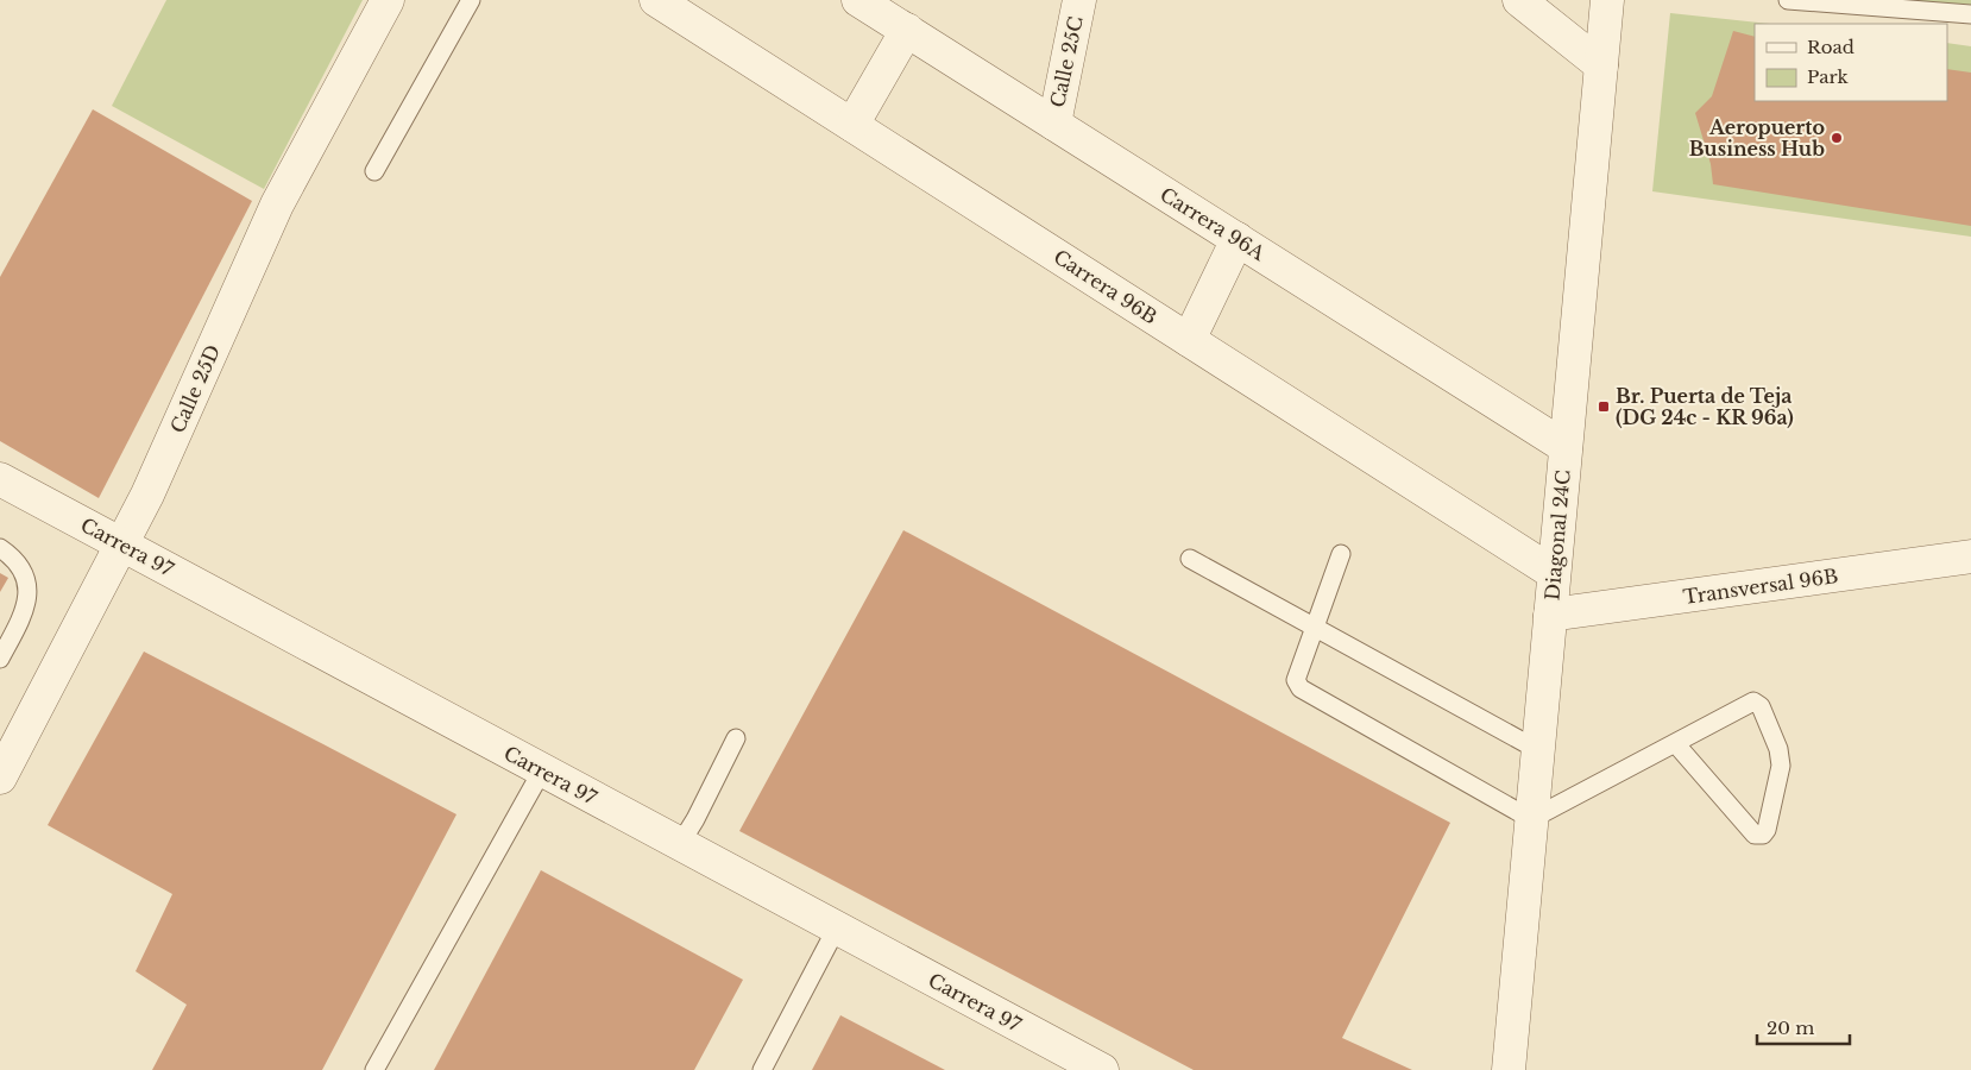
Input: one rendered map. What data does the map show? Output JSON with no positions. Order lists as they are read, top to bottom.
{
  "streets": {
    "street": [
      "Calle 25C",
      "Carrera 96A",
      "Carrera 96B",
      "Calle 25D",
      "Diagonal 24C",
      "Carrera 97",
      "Transversal 96B"
    ]
  },
  "crossings": [
    ["Calle 25C", "Carrera 96A"],
    ["Carrera 96A", "Diagonal 24C"],
    ["Carrera 96B", "Diagonal 24C"],
    ["Calle 25D", "Carrera 97"],
    ["Diagonal 24C", "Transversal 96B"]
  ],
  "places": {
    "other": ["Aeropuerto Business Hub"],
    "transit": ["Br. Puerta de Teja (DG 24c - KR 96a)"]
  },
  "legend": ["Road", "Park"],
  "scale_bar": "20 m"
}
